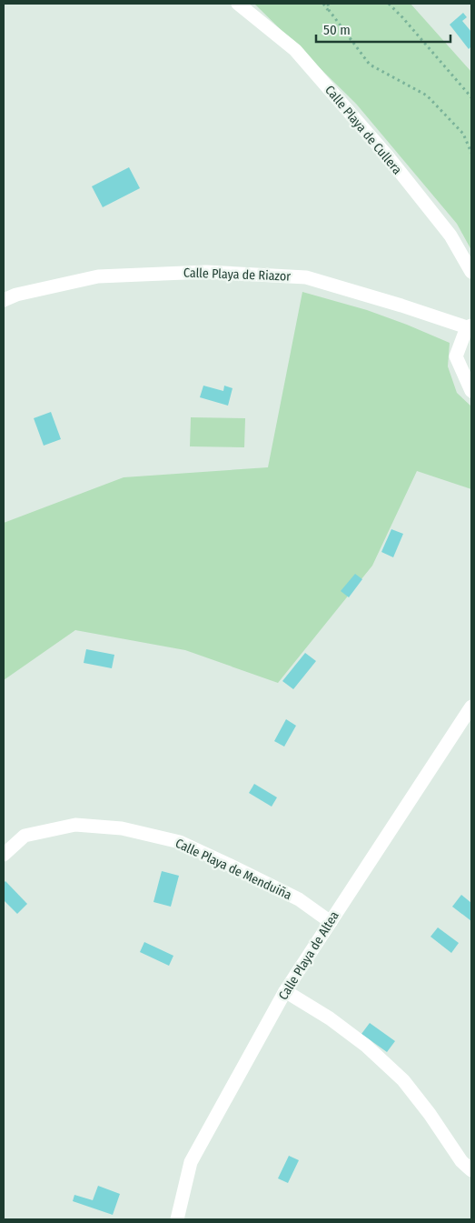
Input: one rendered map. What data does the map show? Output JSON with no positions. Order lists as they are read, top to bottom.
{
  "streets": {
    "street": [
      "Calle Playa de Cullera",
      "Calle Playa de Riazor",
      "Calle Playa de Menduiña",
      "Calle Playa de Altea"
    ]
  },
  "crossings": [
    ["Calle Playa de Menduiña", "Calle Playa de Altea"]
  ],
  "scale_bar": "50 m"
}
